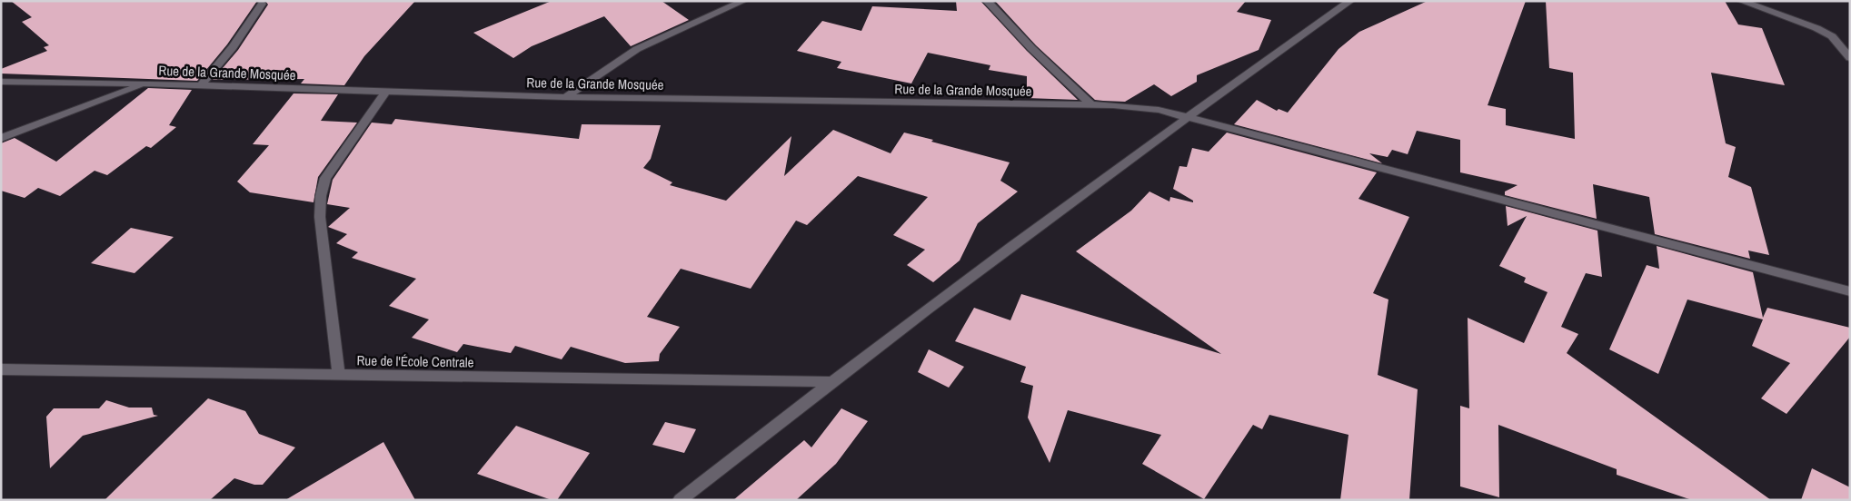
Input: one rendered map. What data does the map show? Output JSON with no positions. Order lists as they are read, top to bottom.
{
  "streets": {
    "street": ["Rue de la Grande Mosquée", "Rue de l'École Centrale"]
  }
}
